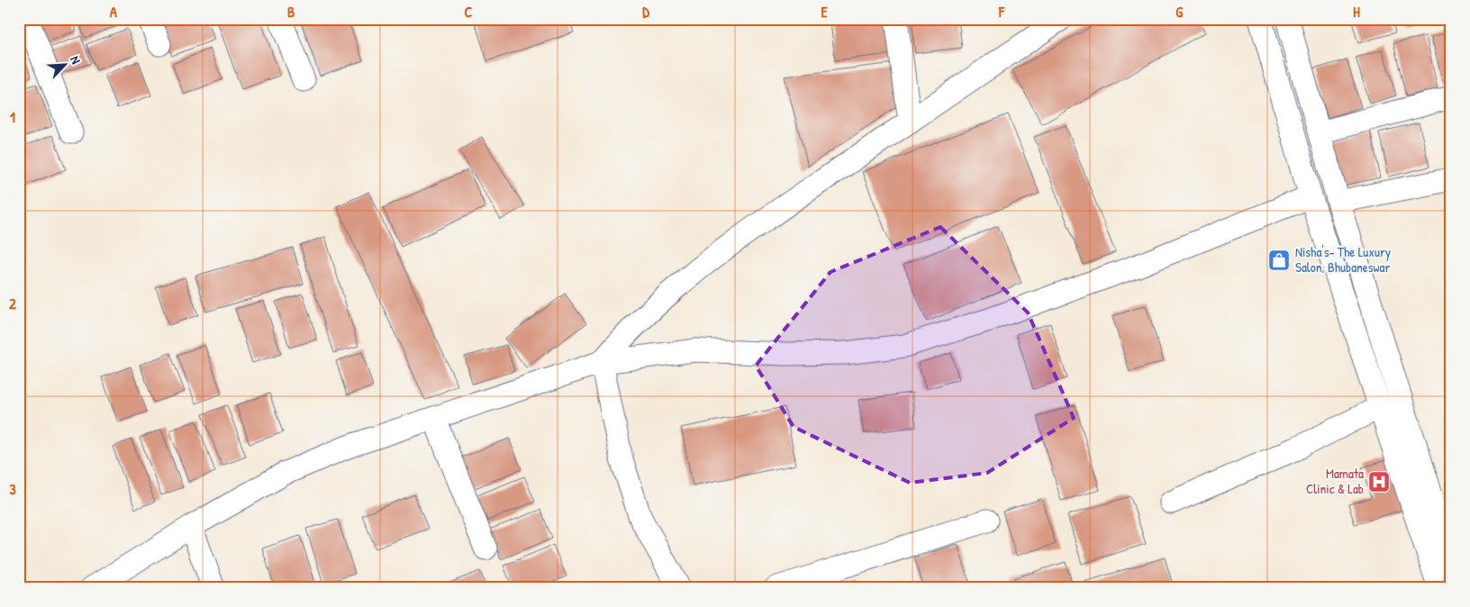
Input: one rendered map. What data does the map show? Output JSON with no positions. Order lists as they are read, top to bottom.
{
  "places": {
    "shop": ["Nisha's- The Luxury Salon, Bhubaneswar"],
    "hospital": ["Mamata Clinic & Lab"]
  },
  "north": "top right",
  "grid": {
    "columns": [
      "A",
      "B",
      "C",
      "D",
      "E",
      "F",
      "G",
      "H"
    ],
    "rows": ["1", "2", "3"]
  }
}
